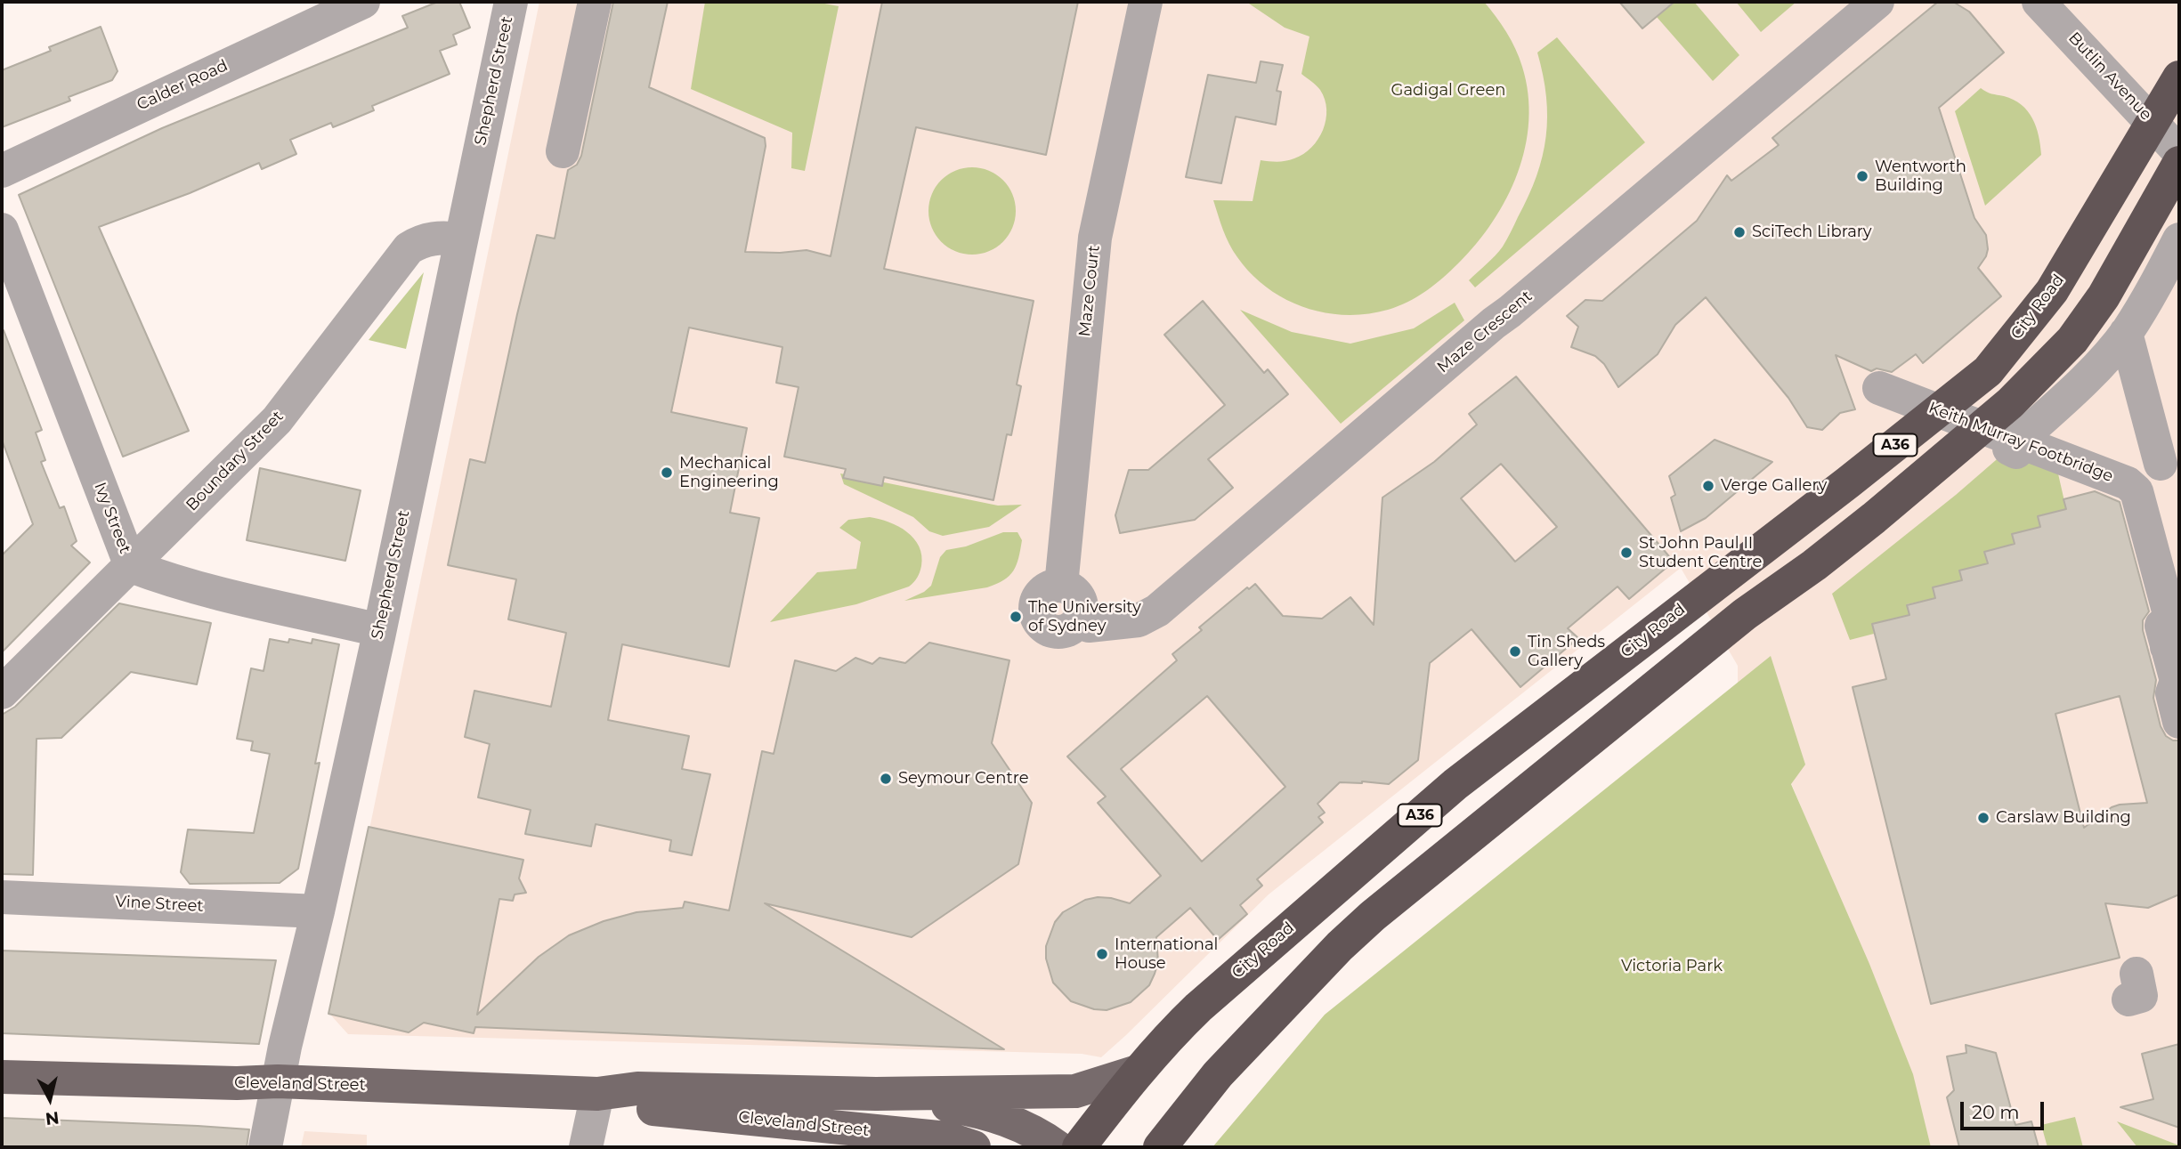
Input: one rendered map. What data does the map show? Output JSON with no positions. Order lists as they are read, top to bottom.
{
  "streets": {
    "highway": ["City Road", "A36"],
    "main road": ["Cleveland Street"],
    "street": [
      "Butlin Avenue",
      "Shepherd Street",
      "Calder Road",
      "Maze Court",
      "Maze Crescent",
      "Keith Murray Footbridge",
      "Boundary Street",
      "Ivy Street",
      "Vine Street"
    ]
  },
  "crossings": [
    ["Butlin Avenue", "City Road"],
    ["Shepherd Street", "Boundary Street"],
    ["Shepherd Street", "Ivy Street"],
    ["Shepherd Street", "Vine Street"],
    ["Shepherd Street", "Cleveland Street"],
    ["Maze Court", "Maze Crescent"],
    ["City Road", "Cleveland Street"],
    ["Boundary Street", "Ivy Street"]
  ],
  "parks": ["Gadigal Green", "Victoria Park"],
  "places": [
    "Wentworth Building",
    "SciTech Library",
    "Mechanical Engineering",
    "Verge Gallery",
    "St John Paul II Student Centre",
    "The University of Sydney",
    "Tin Sheds Gallery",
    "Seymour Centre",
    "Carslaw Building",
    "International House"
  ],
  "scale_bar": "20 m",
  "north": "bottom"
}
